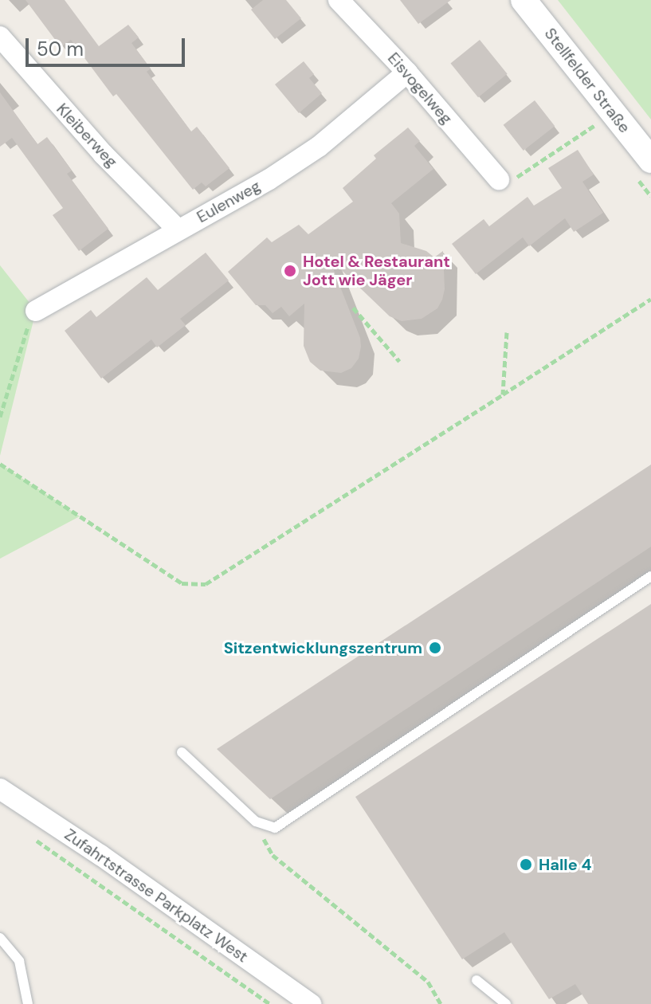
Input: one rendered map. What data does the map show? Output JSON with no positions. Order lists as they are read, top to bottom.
{
  "streets": {
    "street": [
      "Stellfelder Straße",
      "Eisvogelweg",
      "Kleiberweg",
      "Eulenweg",
      "Zufahrtstrasse Parkplatz West"
    ]
  },
  "crossings": [
    ["Eisvogelweg", "Eulenweg"],
    ["Kleiberweg", "Eulenweg"]
  ],
  "places": ["Hotel & Restaurant Jott wie Jäger", "Sitzentwicklungszentrum", "Halle 4"],
  "scale_bar": "50 m"
}
